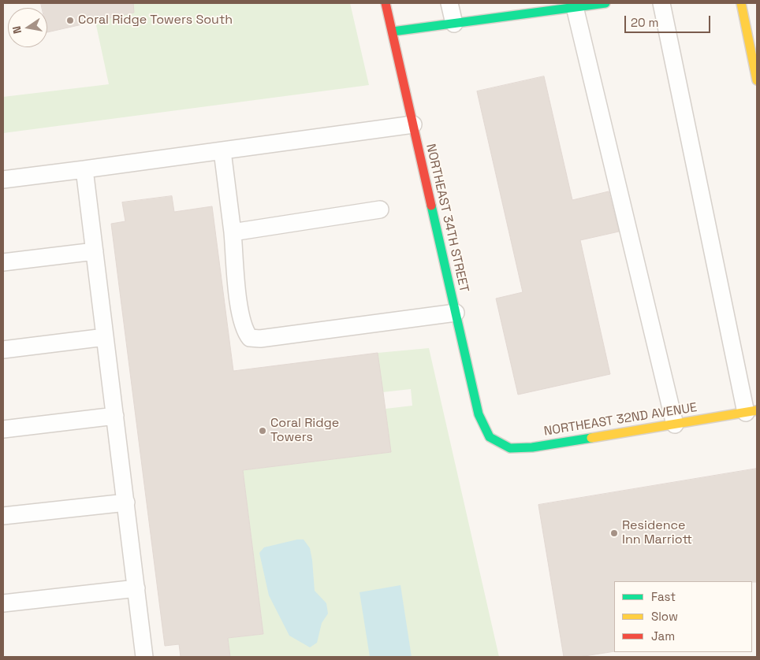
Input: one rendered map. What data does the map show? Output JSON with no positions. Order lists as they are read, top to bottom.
{
  "streets": {
    "street": ["NORTHEAST 34TH STREET", "NORTHEAST 32ND AVENUE"]
  },
  "crossings": [
    ["NORTHEAST 34TH STREET", "NORTHEAST 32ND AVENUE"]
  ],
  "places": ["Coral Ridge Towers South", "Coral Ridge Towers", "Residence Inn Marriott"],
  "legend": ["Fast", "Slow", "Jam"],
  "scale_bar": "20 m",
  "north": "left"
}
